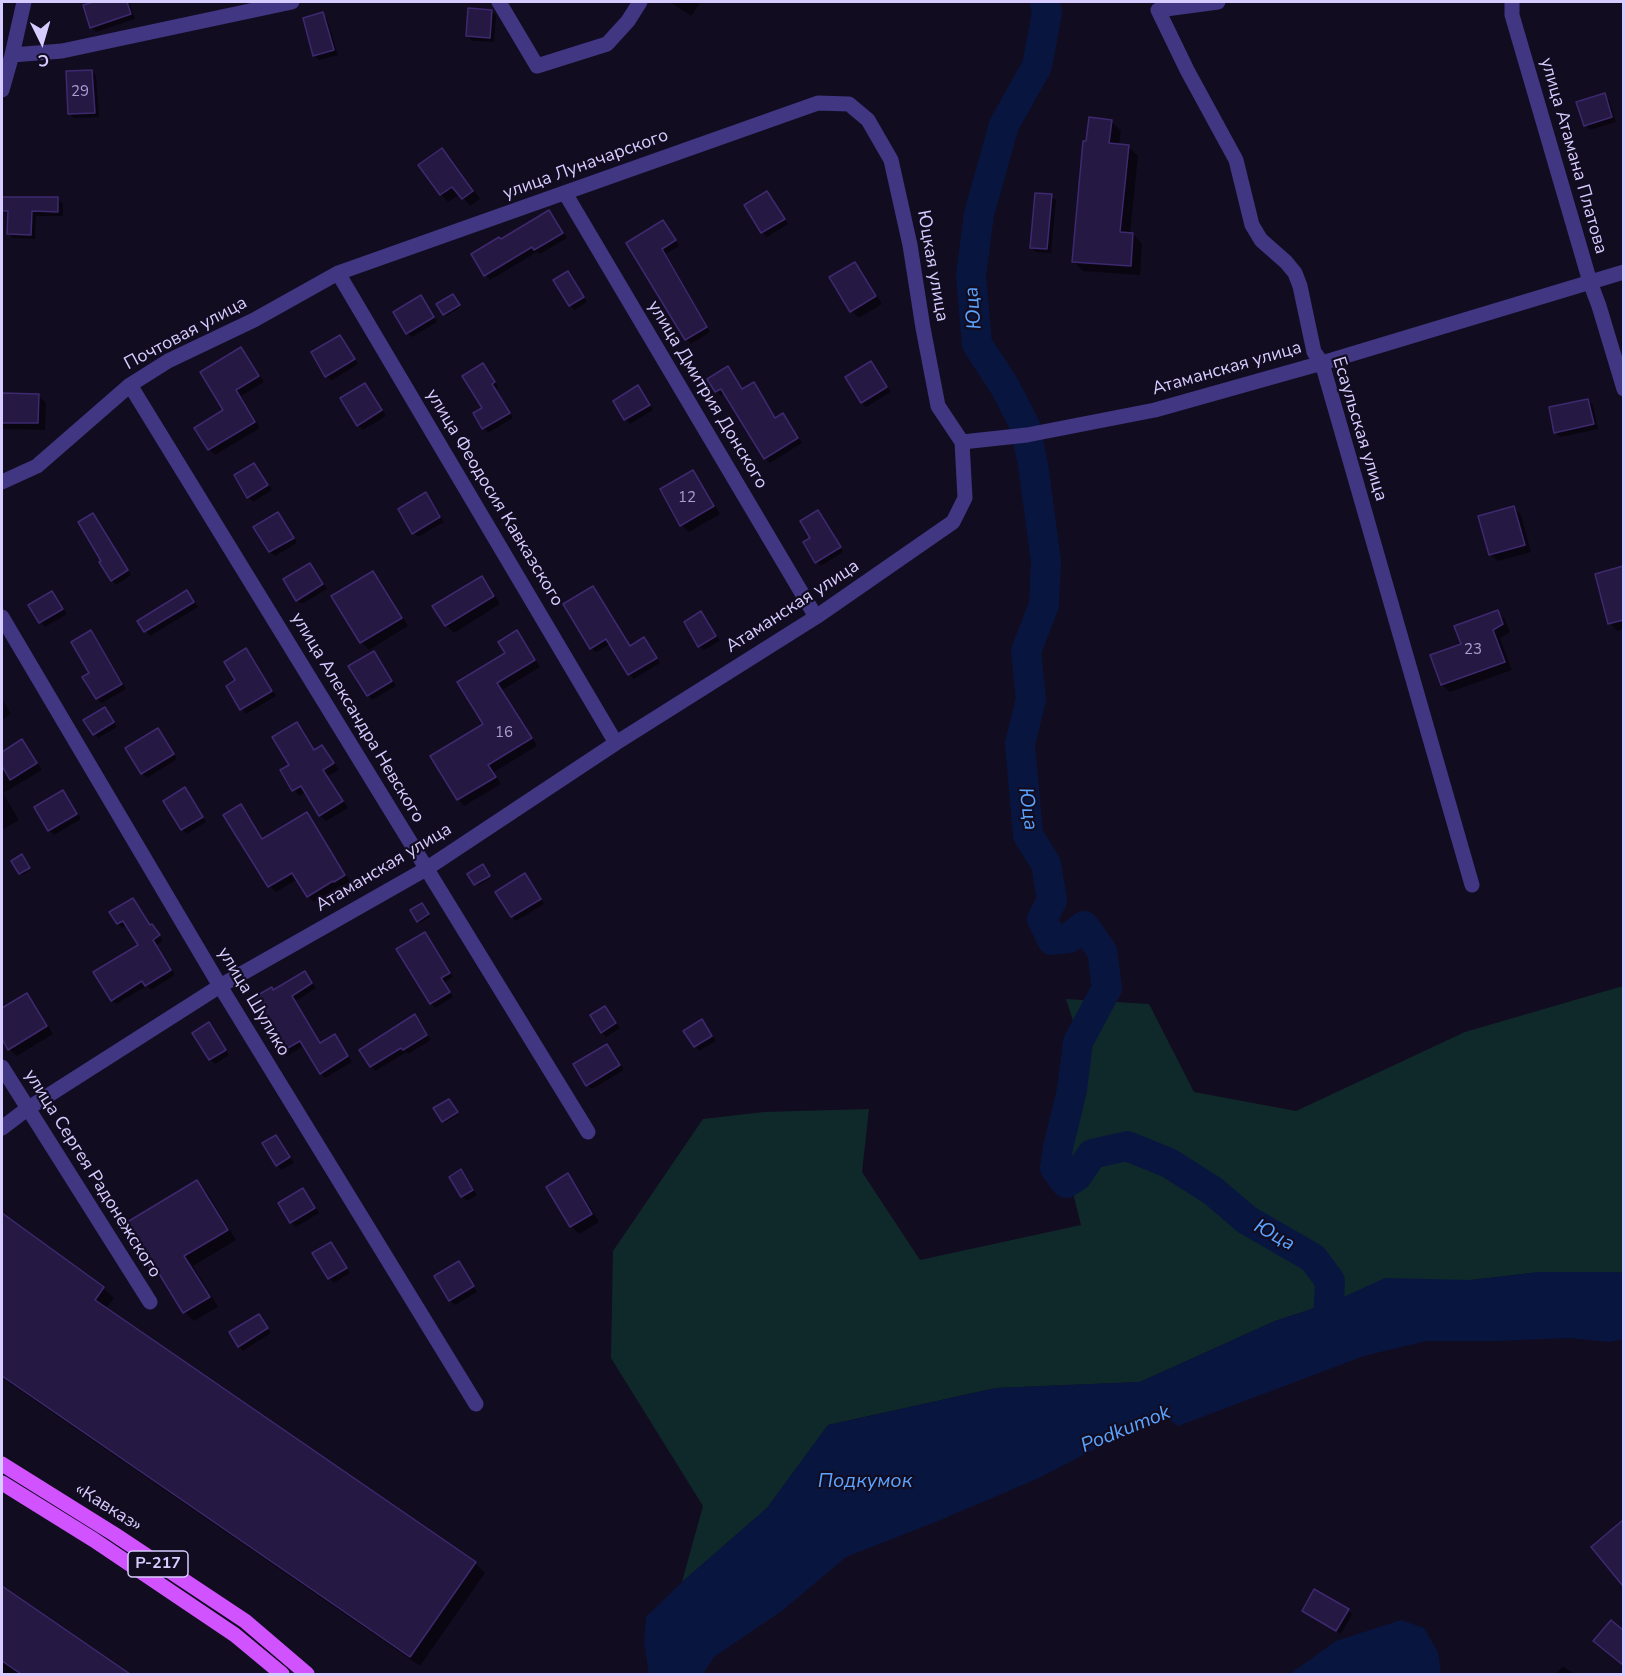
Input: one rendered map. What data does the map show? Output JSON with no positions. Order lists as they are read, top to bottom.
{
  "streets": {
    "main road": ["«Кавказ»", "Р-217"],
    "street": [
      "улица Атамана Платова",
      "улица Луначарского",
      "Юцкая улица",
      "Почтовая улица",
      "Атаманская улица",
      "улица Дмитрия Донского",
      "Есаульская улица",
      "улица Феодосия Кавказского",
      "улица Александра Невского",
      "улица Шулико",
      "улица Сергея Радонежского"
    ]
  },
  "crossings": [
    ["улица Атамана Платова", "Атаманская улица"],
    ["улица Луначарского", "Юцкая улица"],
    ["улица Луначарского", "Почтовая улица"],
    ["улица Луначарского", "улица Дмитрия Донского"],
    ["улица Луначарского", "улица Феодосия Кавказского"],
    ["Юцкая улица", "Атаманская улица"],
    ["Почтовая улица", "улица Феодосия Кавказского"],
    ["Почтовая улица", "улица Александра Невского"],
    ["Атаманская улица", "улица Дмитрия Донского"],
    ["Атаманская улица", "Есаульская улица"],
    ["Атаманская улица", "улица Феодосия Кавказского"],
    ["Атаманская улица", "улица Александра Невского"],
    ["Атаманская улица", "улица Шулико"],
    ["Атаманская улица", "улица Сергея Радонежского"]
  ],
  "water": ["Юца", "Podkumok", "Подкумок"],
  "house_numbers": [
    "29",
    "12",
    "23",
    "16"
  ],
  "north": "bottom"
}
